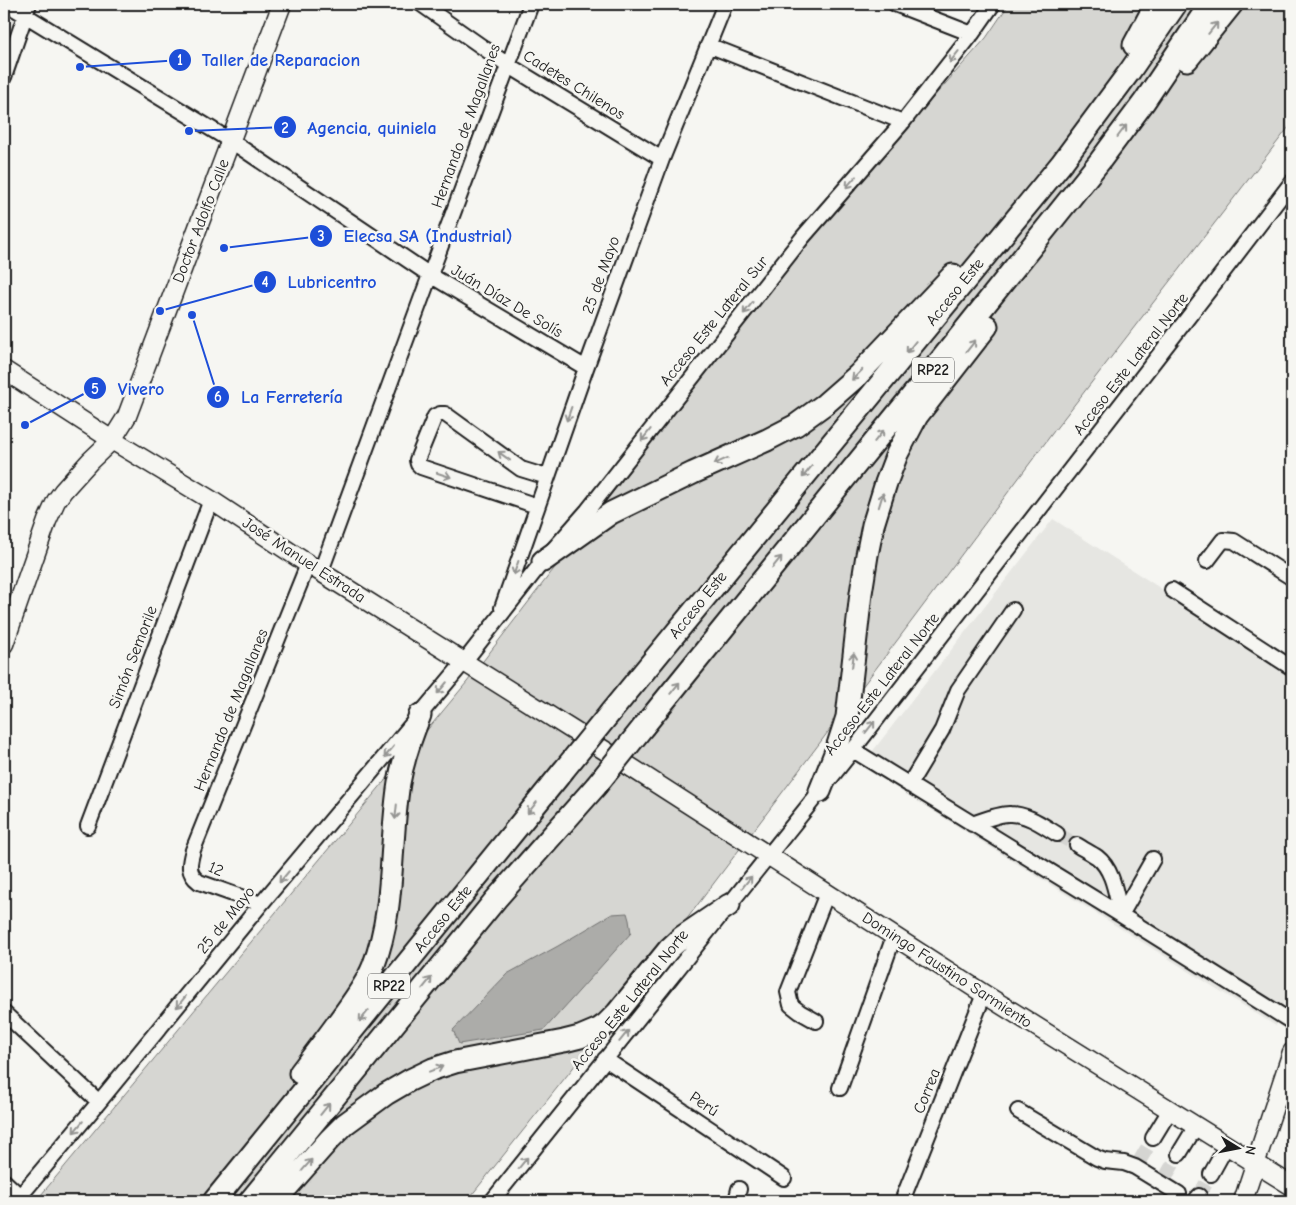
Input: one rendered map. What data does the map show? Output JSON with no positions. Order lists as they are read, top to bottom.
{
  "streets": {
    "highway": ["Acceso Este", "RP22"],
    "main road": ["Doctor Adolfo Calle", "José Manuel Estrada", "Domingo Faustino Sarmiento"],
    "street": [
      "Cadetes Chilenos",
      "Hernando de Magallanes",
      "25 de Mayo",
      "Juán Díaz De Solís",
      "Acceso Este Lateral Sur",
      "Acceso Este Lateral Norte",
      "Simón Semorile",
      "12",
      "Correa",
      "Perú"
    ]
  },
  "crossings": [
    ["Cadetes Chilenos", "Hernando de Magallanes"],
    ["Cadetes Chilenos", "25 de Mayo"],
    ["Hernando de Magallanes", "Juán Díaz De Solís"],
    ["Hernando de Magallanes", "José Manuel Estrada"],
    ["Hernando de Magallanes", "12"],
    ["Doctor Adolfo Calle", "Juán Díaz De Solís"],
    ["Doctor Adolfo Calle", "José Manuel Estrada"],
    ["25 de Mayo", "Juán Díaz De Solís"],
    ["25 de Mayo", "Acceso Este Lateral Sur"],
    ["25 de Mayo", "José Manuel Estrada"],
    ["25 de Mayo", "12"],
    ["Acceso Este Lateral Sur", "José Manuel Estrada"],
    ["Acceso Este Lateral Norte", "Domingo Faustino Sarmiento"],
    ["Acceso Este Lateral Norte", "Perú"],
    ["José Manuel Estrada", "Simón Semorile"],
    ["José Manuel Estrada", "Domingo Faustino Sarmiento"],
    ["Domingo Faustino Sarmiento", "Correa"]
  ],
  "one_way": ["25 de Mayo", "Acceso Este Lateral Sur", "Acceso Este Lateral Norte"],
  "places": [
    "Taller de Reparacion",
    "Agencia, quiniela",
    "Elecsa SA (Industrial)",
    "Lubricentro",
    "La Ferretería",
    "Vivero"
  ],
  "north": "right"
}
